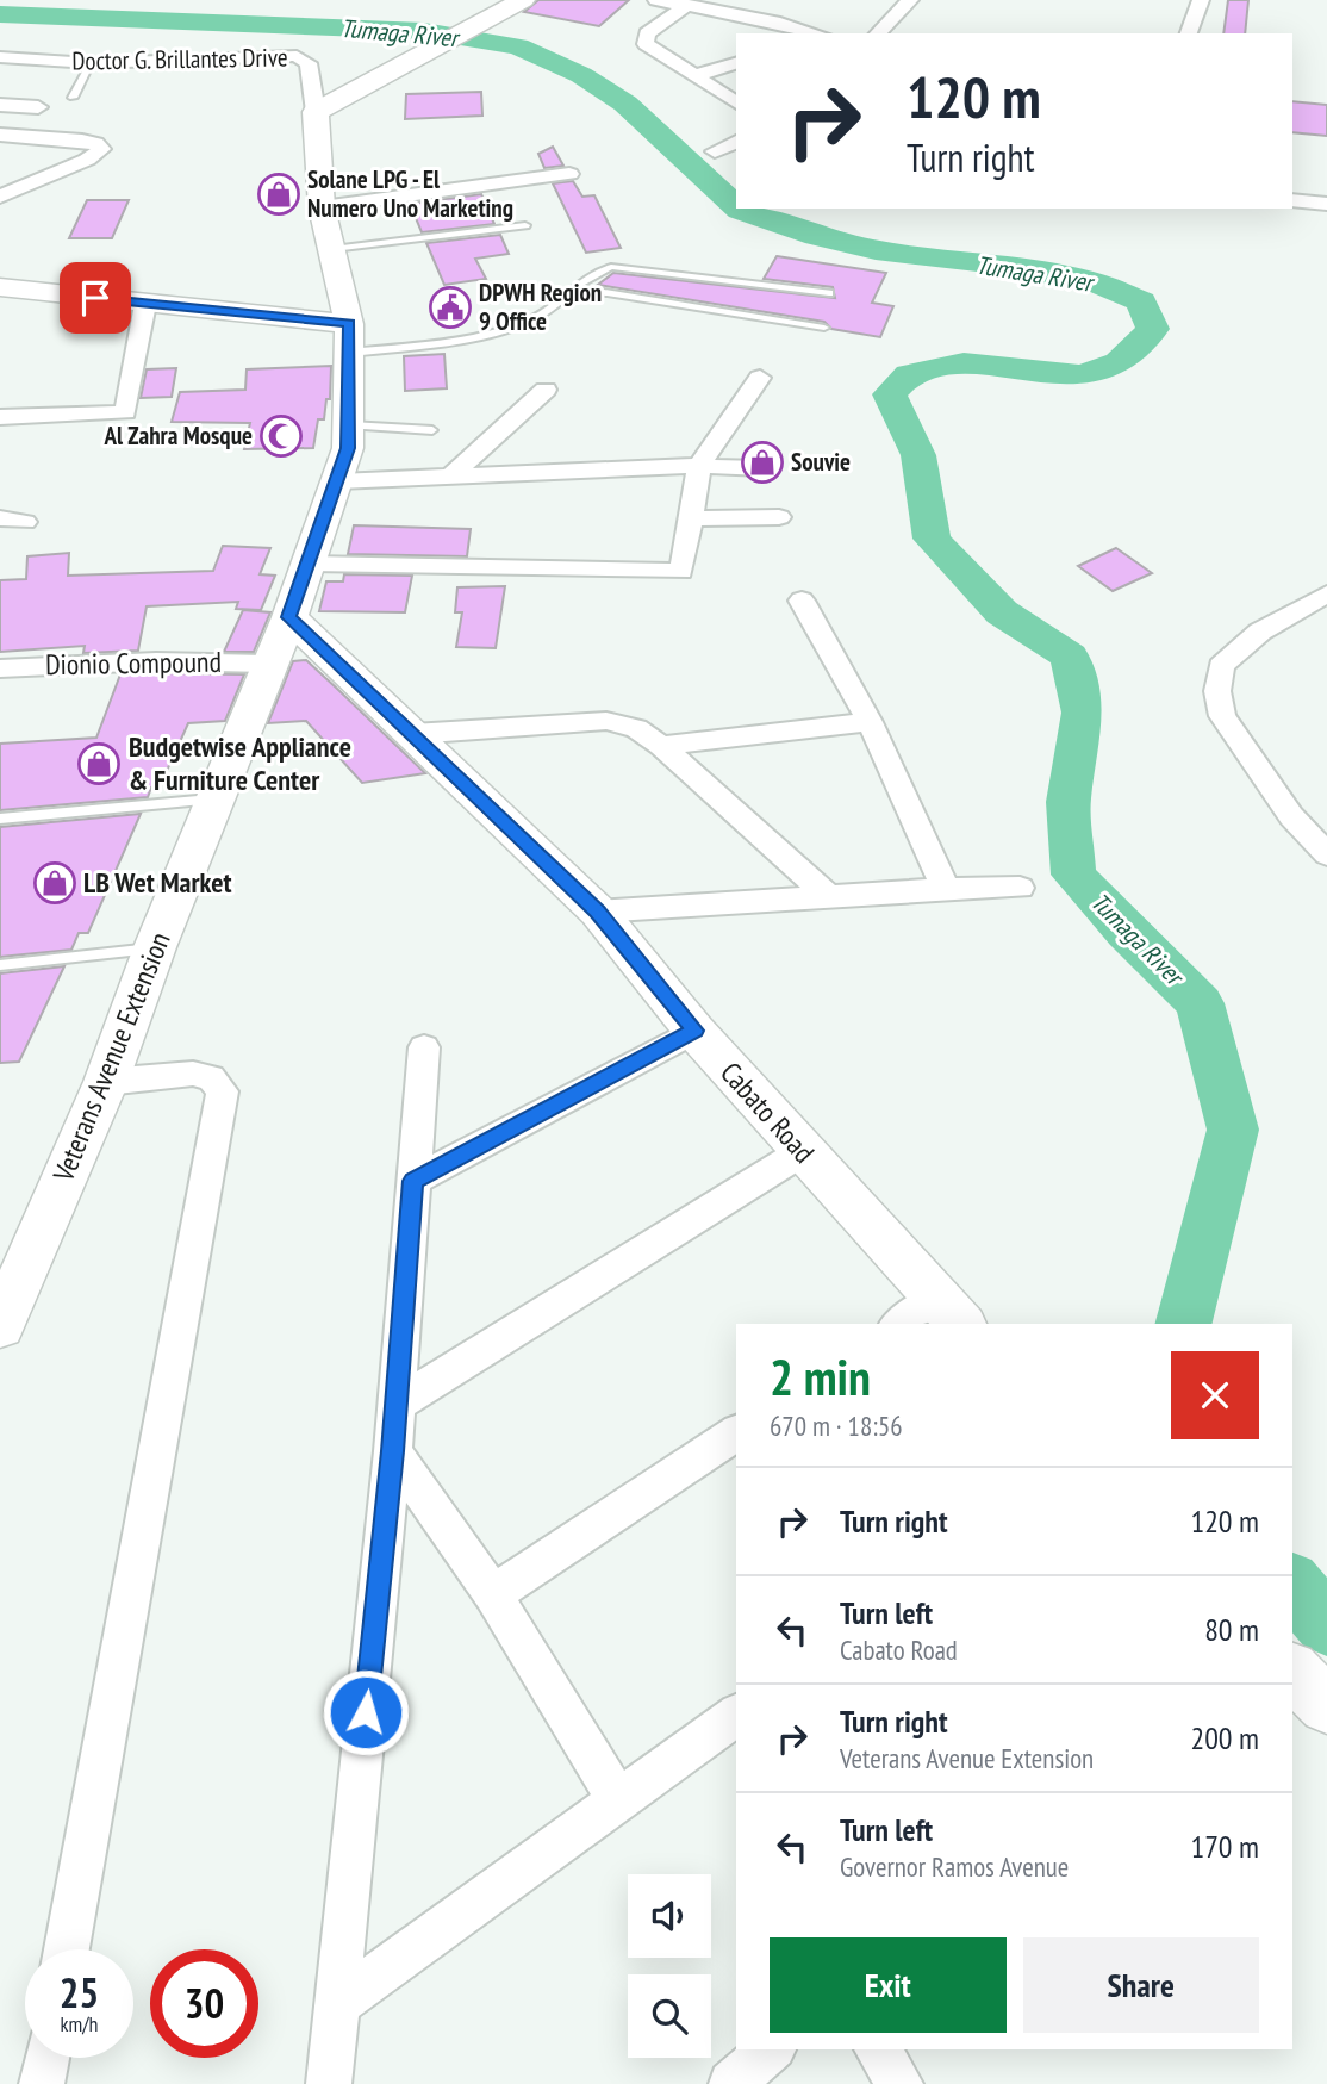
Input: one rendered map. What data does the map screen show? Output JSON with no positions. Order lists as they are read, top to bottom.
{
  "streets": {
    "main road": ["Veterans Avenue Extension"],
    "street": ["Doctor G. Brillantes Drive", "Dionio Compound", "Cabato Road"]
  },
  "crossings": [
    ["Doctor G. Brillantes Drive", "Veterans Avenue Extension"],
    ["Dionio Compound", "Veterans Avenue Extension"],
    ["Veterans Avenue Extension", "Cabato Road"]
  ],
  "water": ["Tumaga River"],
  "places": {
    "shop": [
      "Solane LPG - El Numero Uno Marketing",
      "Souvie",
      "Budgetwise Appliance & Furniture Center",
      "LB Wet Market"
    ],
    "public building": ["DPWH Region 9 Office"],
    "mosque": ["Al Zahra Mosque"]
  },
  "page": {
    "turn": ["120 m", "Turn right"],
    "heading": ["2 min", "670 m · 18:56"],
    "list": [
      {
        "name": "Turn right",
        "value": "120 m"
      },
      {
        "name": "Turn left",
        "note": "Cabato Road",
        "value": "80 m"
      },
      {
        "name": "Turn right",
        "note": "Veterans Avenue Extension",
        "value": "200 m"
      },
      {
        "name": "Turn left",
        "note": "Governor Ramos Avenue",
        "value": "170 m"
      }
    ],
    "buttons": ["Exit", "Share"],
    "speed": "25 km/h",
    "limit": "30"
  }
}
